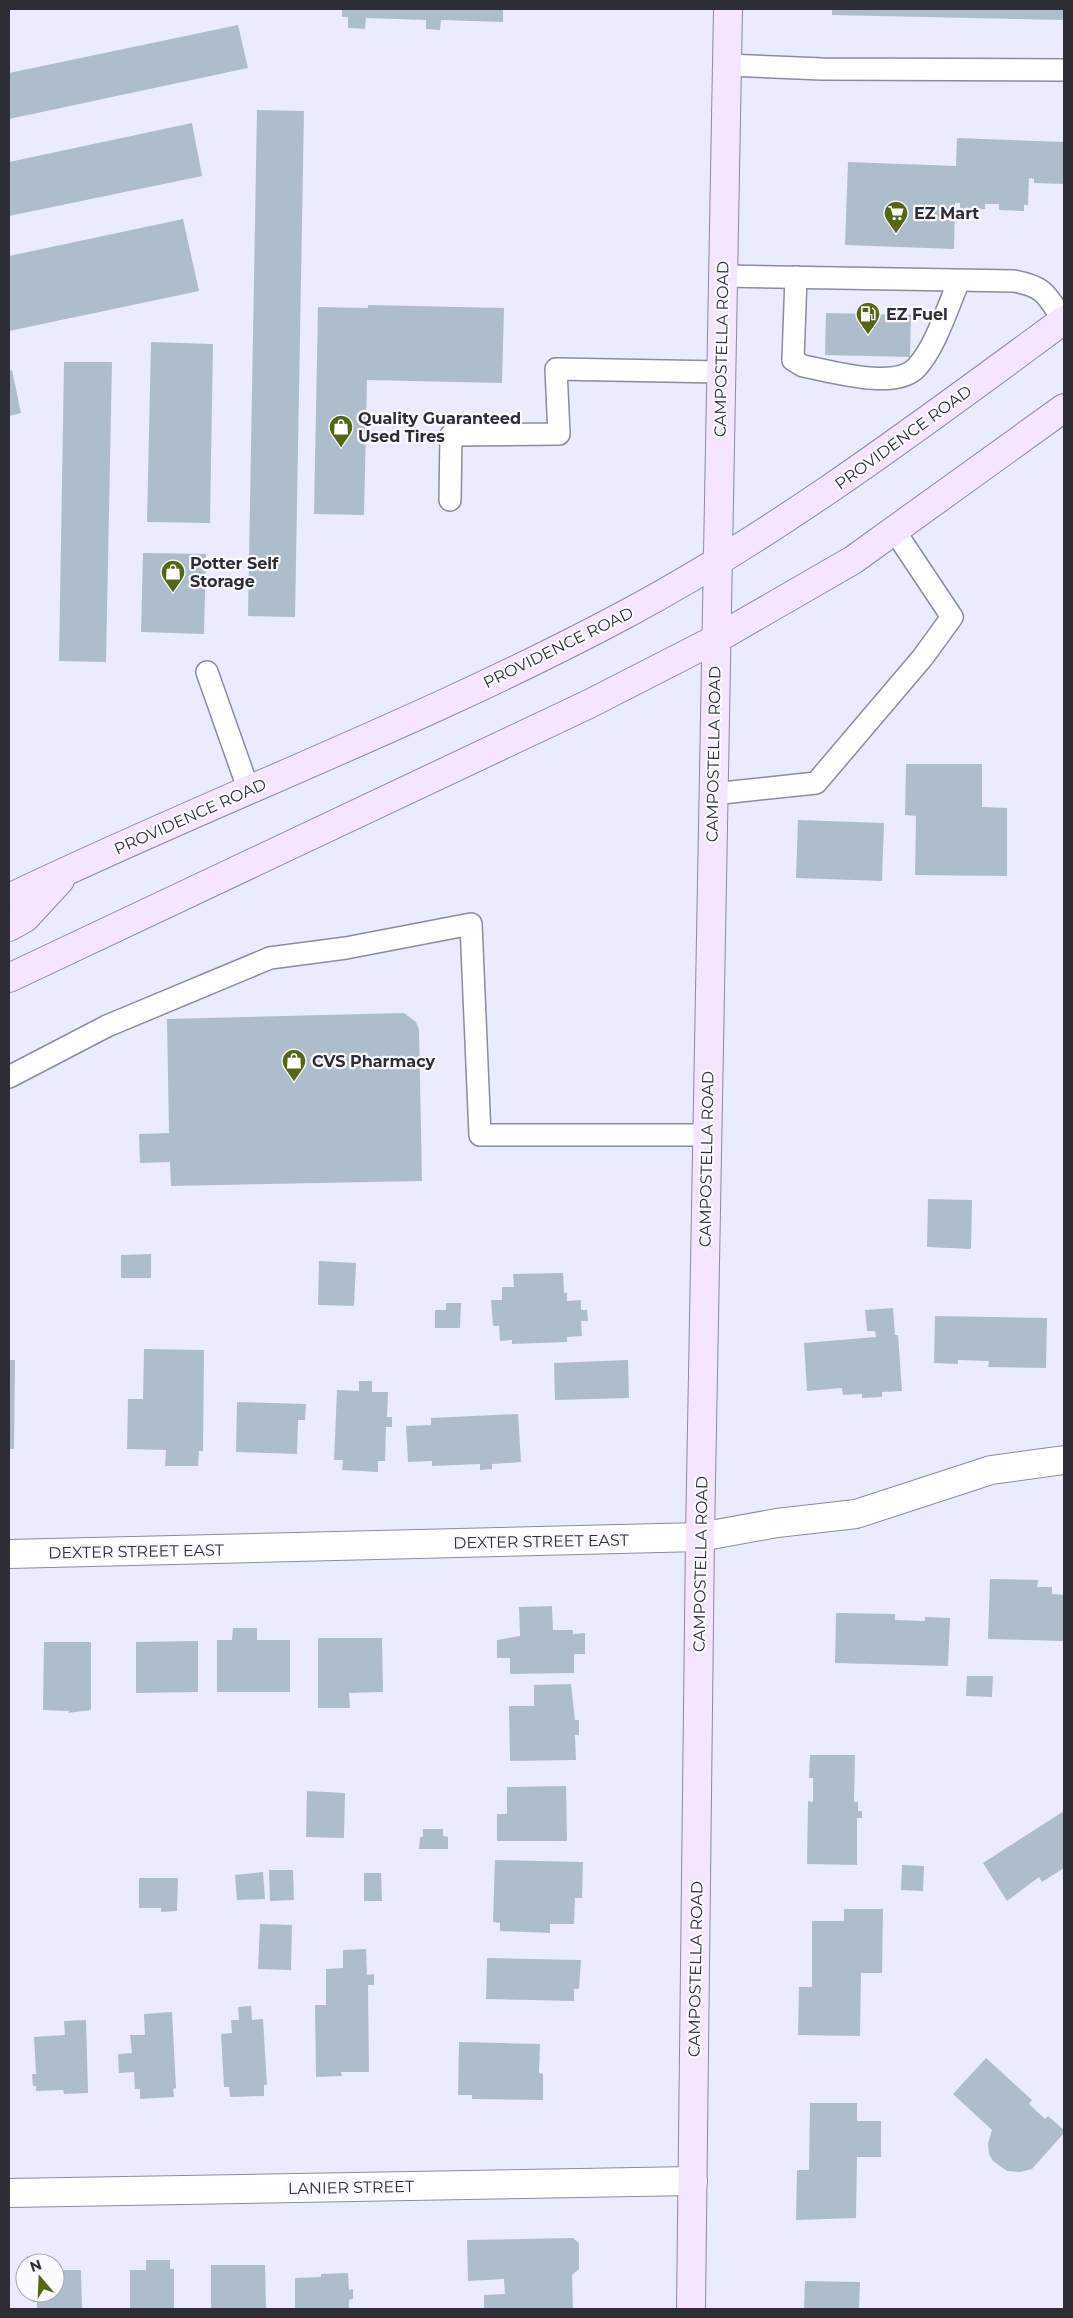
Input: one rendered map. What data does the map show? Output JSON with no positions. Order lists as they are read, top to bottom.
{
  "streets": {
    "main road": ["CAMPOSTELLA ROAD", "PROVIDENCE ROAD"],
    "street": ["DEXTER STREET EAST", "LANIER STREET"]
  },
  "crossings": [
    ["CAMPOSTELLA ROAD", "PROVIDENCE ROAD"],
    ["CAMPOSTELLA ROAD", "DEXTER STREET EAST"],
    ["CAMPOSTELLA ROAD", "LANIER STREET"]
  ],
  "places": {
    "supermarket": ["EZ Mart"],
    "fuel station": ["EZ Fuel"],
    "shop": ["Quality Guaranteed Used Tires", "Potter Self Storage", "CVS Pharmacy"]
  },
  "north": "top"
}
